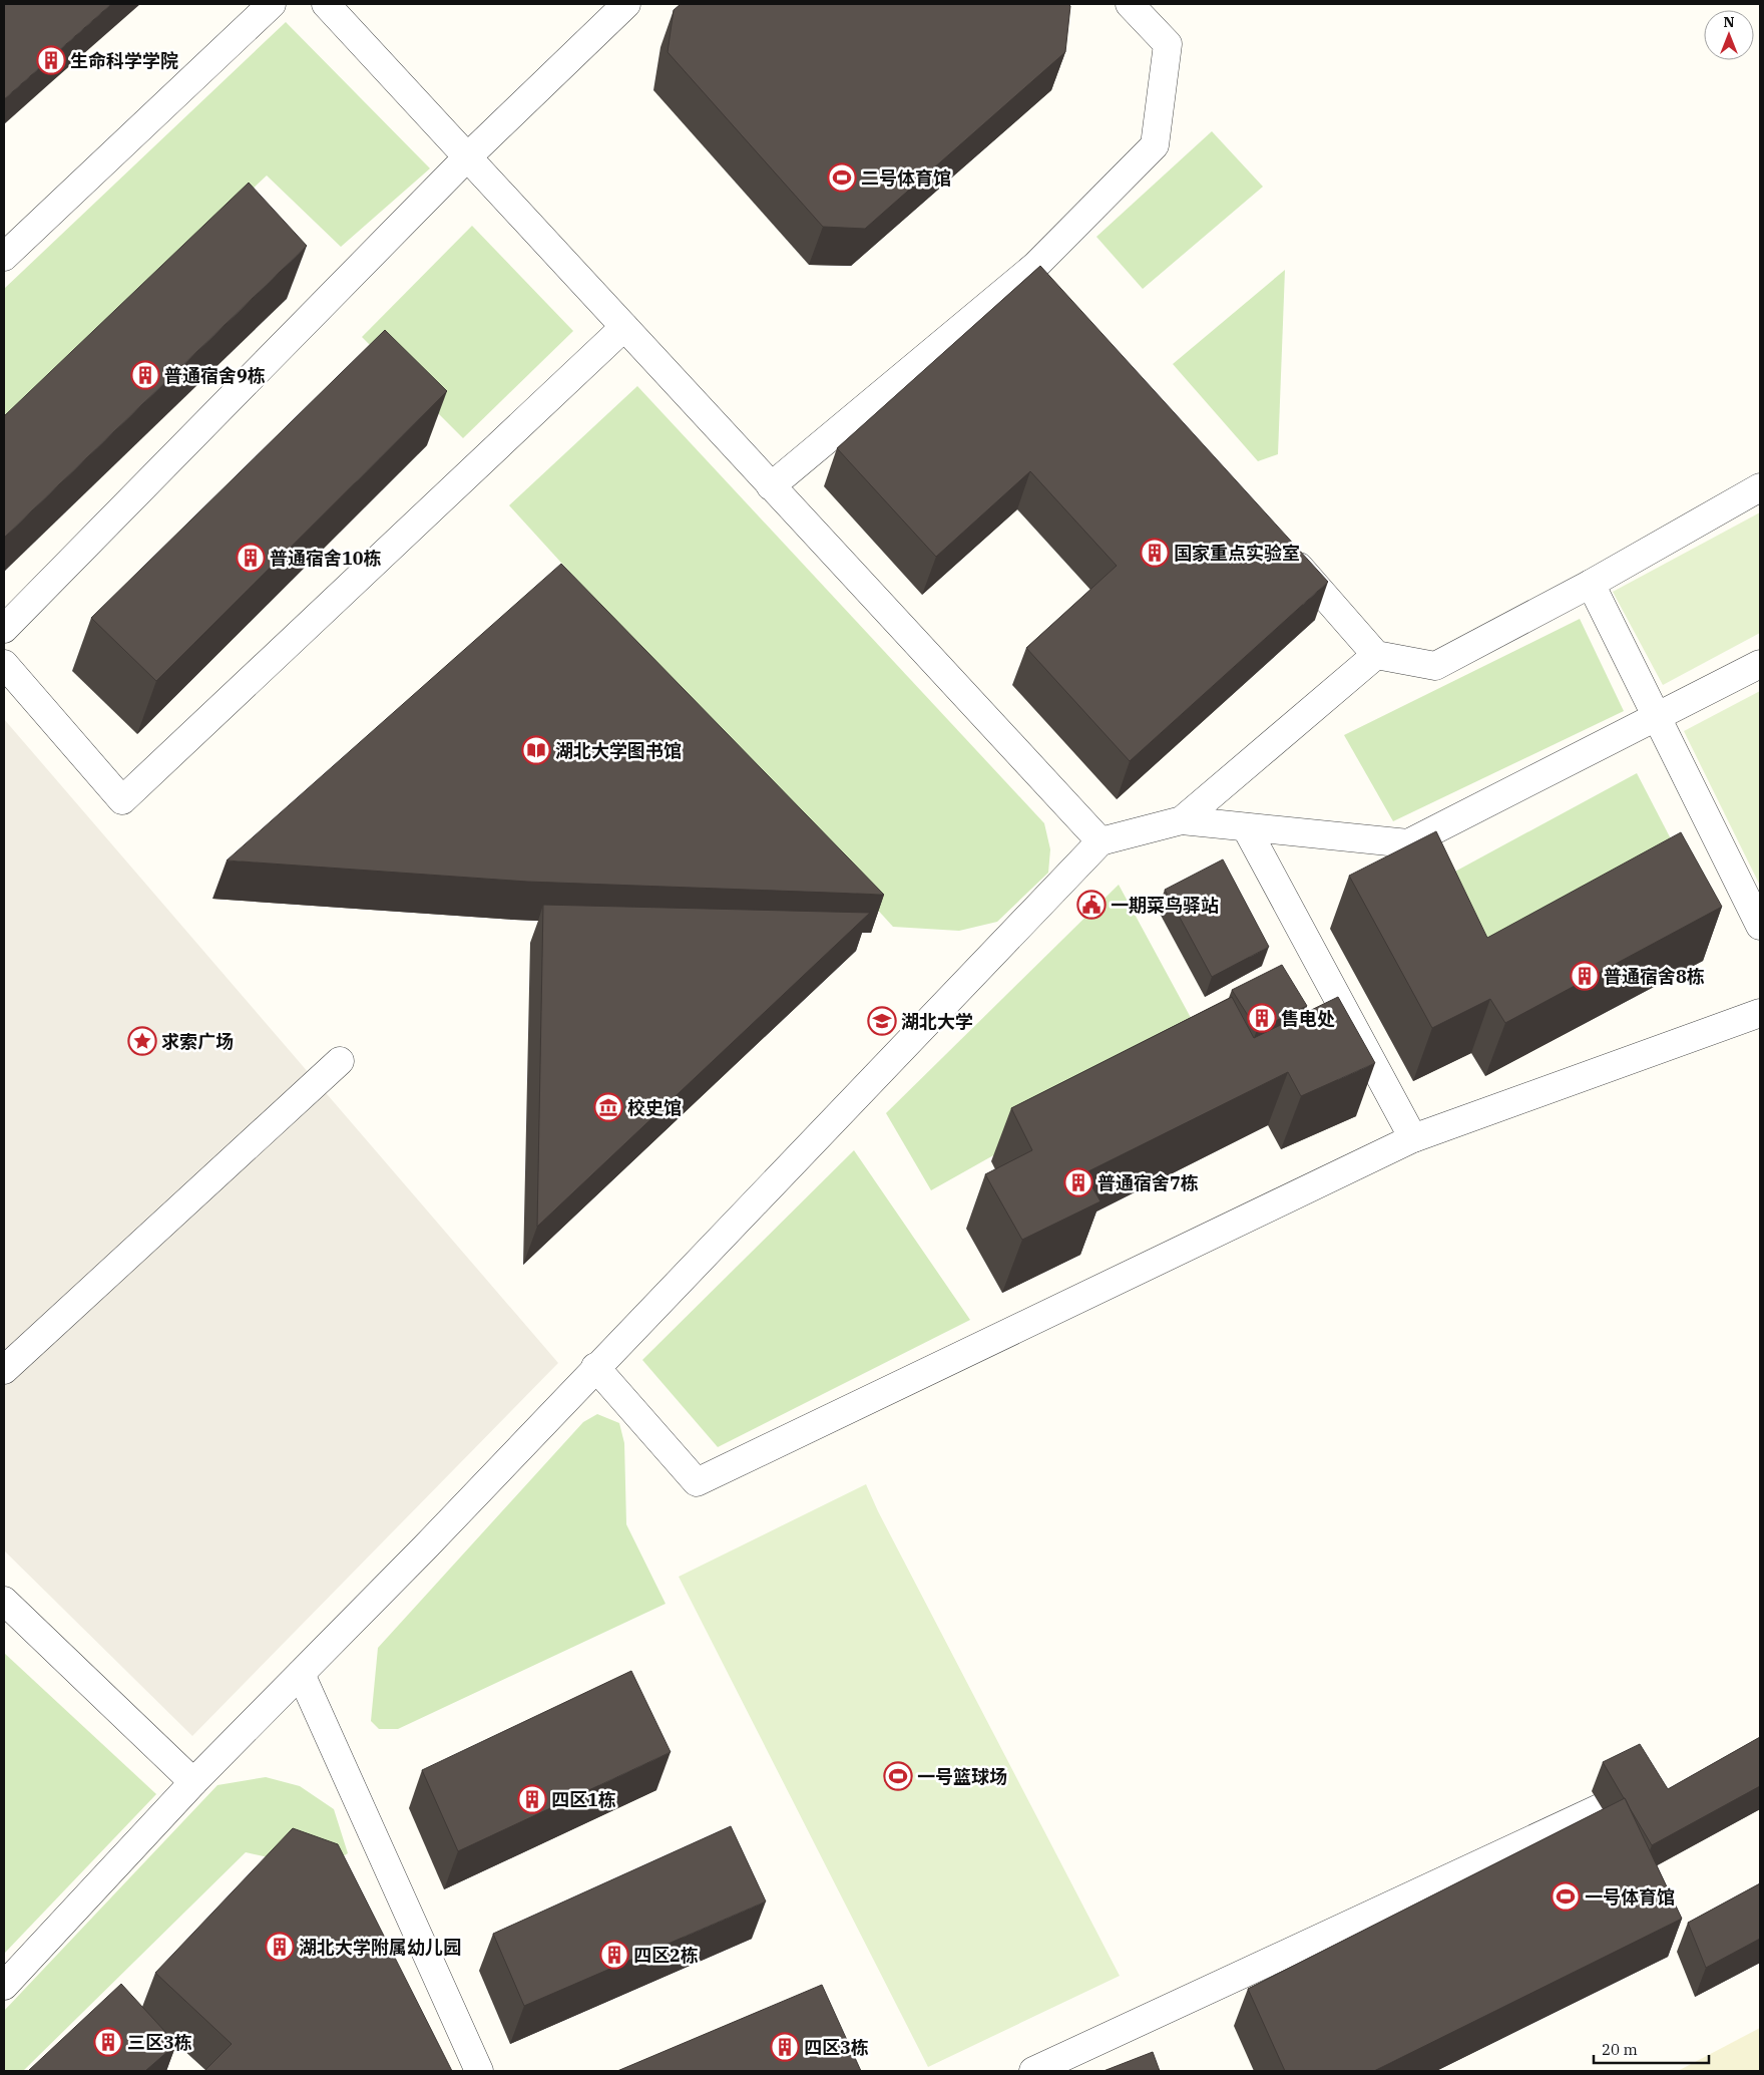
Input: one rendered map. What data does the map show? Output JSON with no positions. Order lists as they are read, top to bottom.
{
  "places": {
    "building": [
      "生命科学学院",
      "普通宿舍9栋",
      "国家重点实验室",
      "普通宿舍10栋",
      "普通宿舍8栋",
      "售电处",
      "普通宿舍7栋",
      "四区1栋",
      "湖北大学附属幼儿园",
      "四区2栋",
      "三区3栋",
      "四区3栋"
    ],
    "sports": ["二号体育馆", "一号篮球场", "一号体育馆"],
    "library": ["湖北大学图书馆"],
    "public building": ["一期菜鸟驿站"],
    "school or university": ["湖北大学"],
    "place": ["求索广场"],
    "museum": ["校史馆"]
  },
  "scale_bar": "20 m",
  "north": "top"
}
